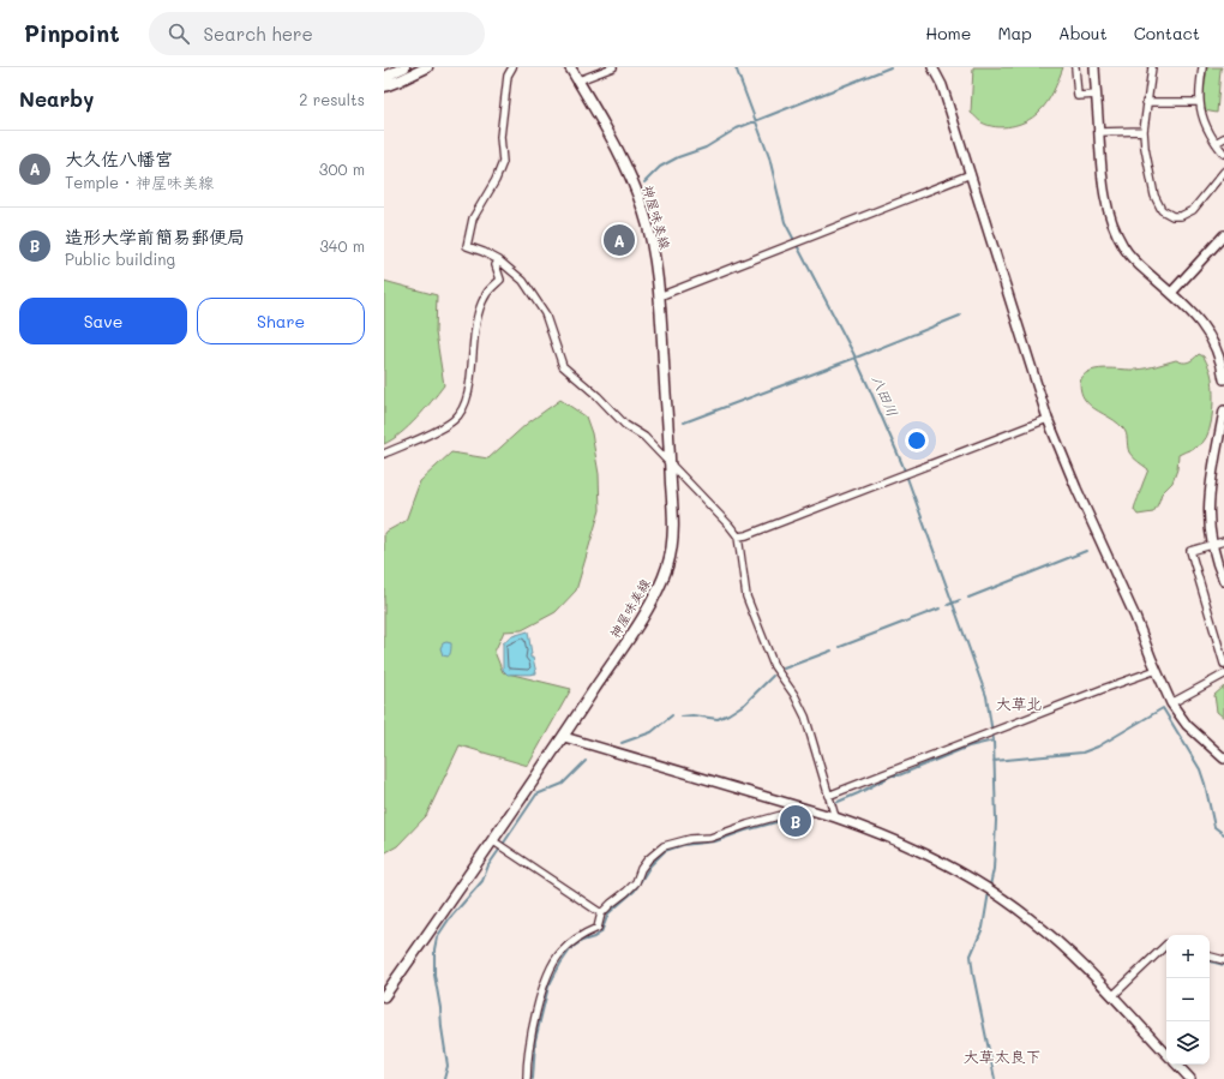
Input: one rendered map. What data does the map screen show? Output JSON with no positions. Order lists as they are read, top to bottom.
{
  "streets": {
    "main road": ["神屋味美線"]
  },
  "districts": ["大草北", "大草太良下"],
  "water": ["八田川"],
  "page": {
    "header": "Pinpoint",
    "search": "Search here",
    "nav": [
      "Home",
      "Map",
      "About",
      "Contact"
    ],
    "heading": ["Nearby", "2 results"],
    "list": [
      {
        "mark": "A",
        "name": "大久佐八幡宮",
        "note": "Temple · 神屋味美線",
        "value": "300 m"
      },
      {
        "mark": "B",
        "name": "造形大学前簡易郵便局",
        "note": "Public building",
        "value": "340 m"
      }
    ],
    "pins": ["A", "B"],
    "buttons": ["Save", "Share"],
    "map_buttons": ["+", "−"]
  }
}
